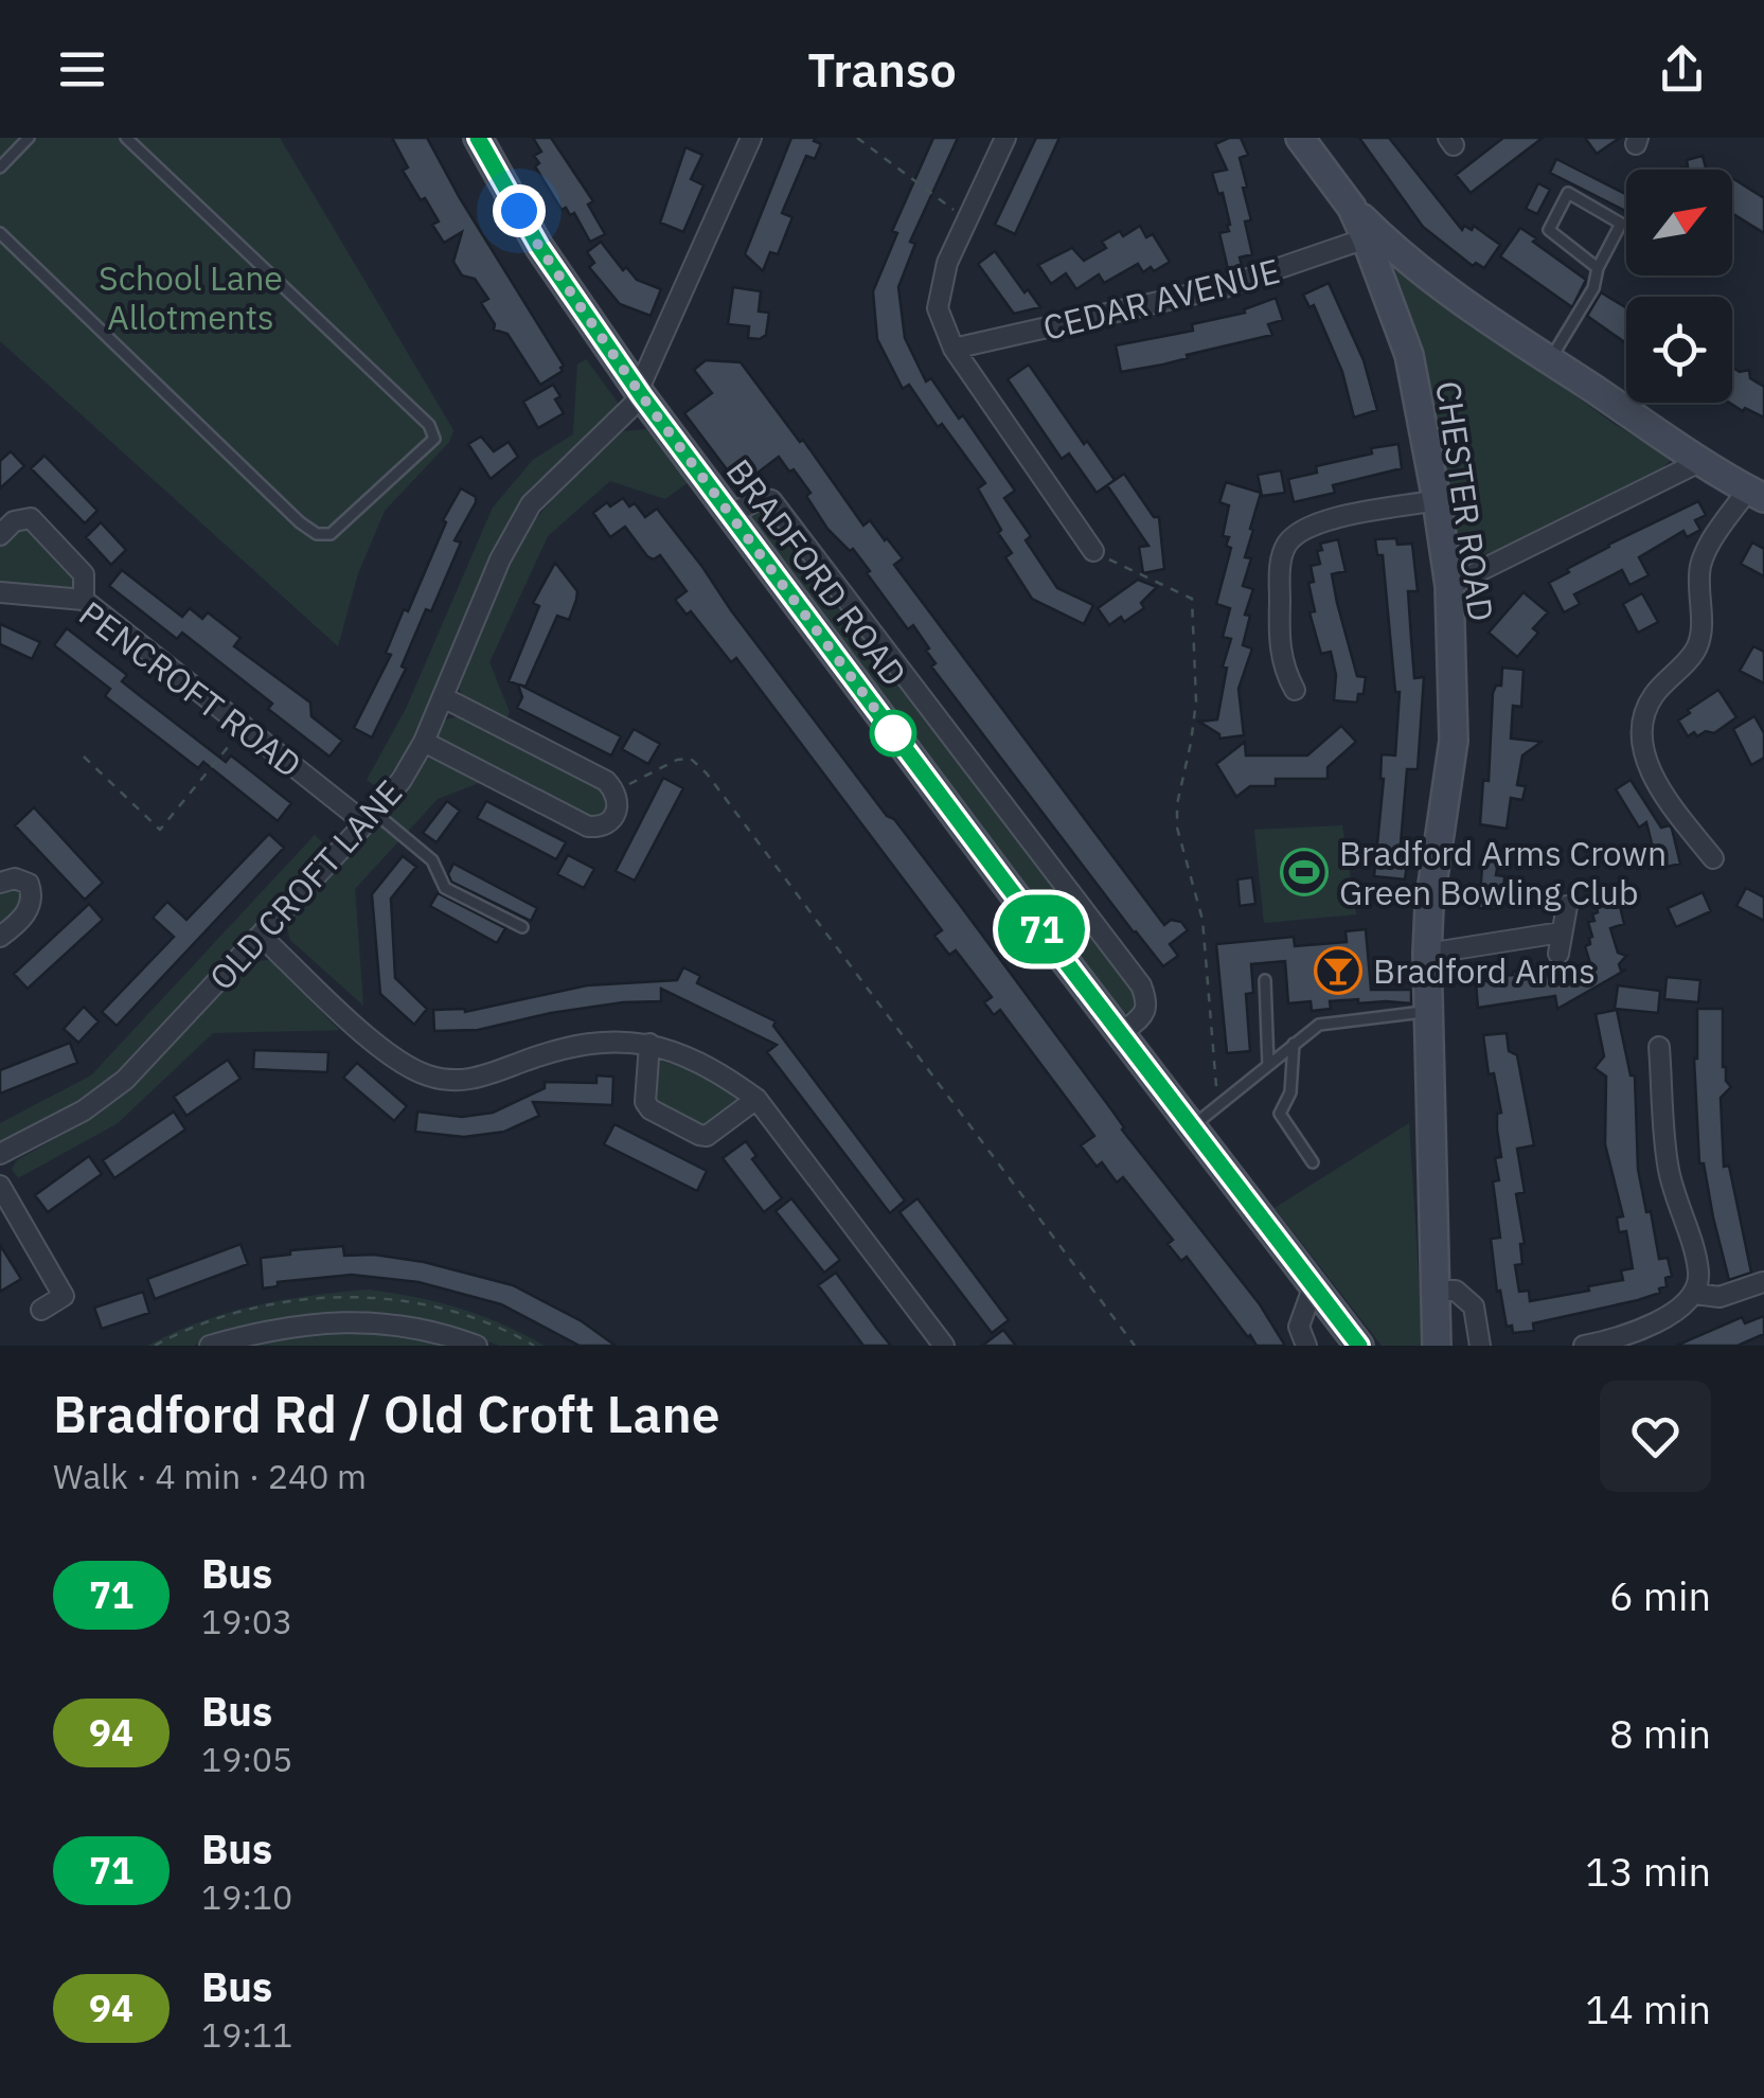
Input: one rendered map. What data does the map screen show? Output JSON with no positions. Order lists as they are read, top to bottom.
{
  "streets": {
    "main road": ["CHESTER ROAD", "BRADFORD ROAD"],
    "street": ["CEDAR AVENUE", "PENCROFT ROAD", "OLD CROFT LANE"]
  },
  "crossings": [
    ["CEDAR AVENUE", "CHESTER ROAD"],
    ["BRADFORD ROAD", "OLD CROFT LANE"],
    ["PENCROFT ROAD", "OLD CROFT LANE"]
  ],
  "parks": ["School Lane Allotments"],
  "places": {
    "sports": ["Bradford Arms Crown Green Bowling Club"],
    "bar": ["Bradford Arms"]
  },
  "lines": ["bus line 71"],
  "north": "top right",
  "page": {
    "header": "Transo",
    "on_map": "71",
    "heading": ["Bradford Rd / Old Croft Lane", "Walk · 4 min · 240 m"],
    "list": [
      {
        "mark": "71",
        "name": "Bus",
        "note": "19:03",
        "value": "6 min"
      },
      {
        "mark": "94",
        "name": "Bus",
        "note": "19:05",
        "value": "8 min"
      },
      {
        "mark": "71",
        "name": "Bus",
        "note": "19:10",
        "value": "13 min"
      },
      {
        "mark": "94",
        "name": "Bus",
        "note": "19:11",
        "value": "14 min"
      }
    ]
  }
}
